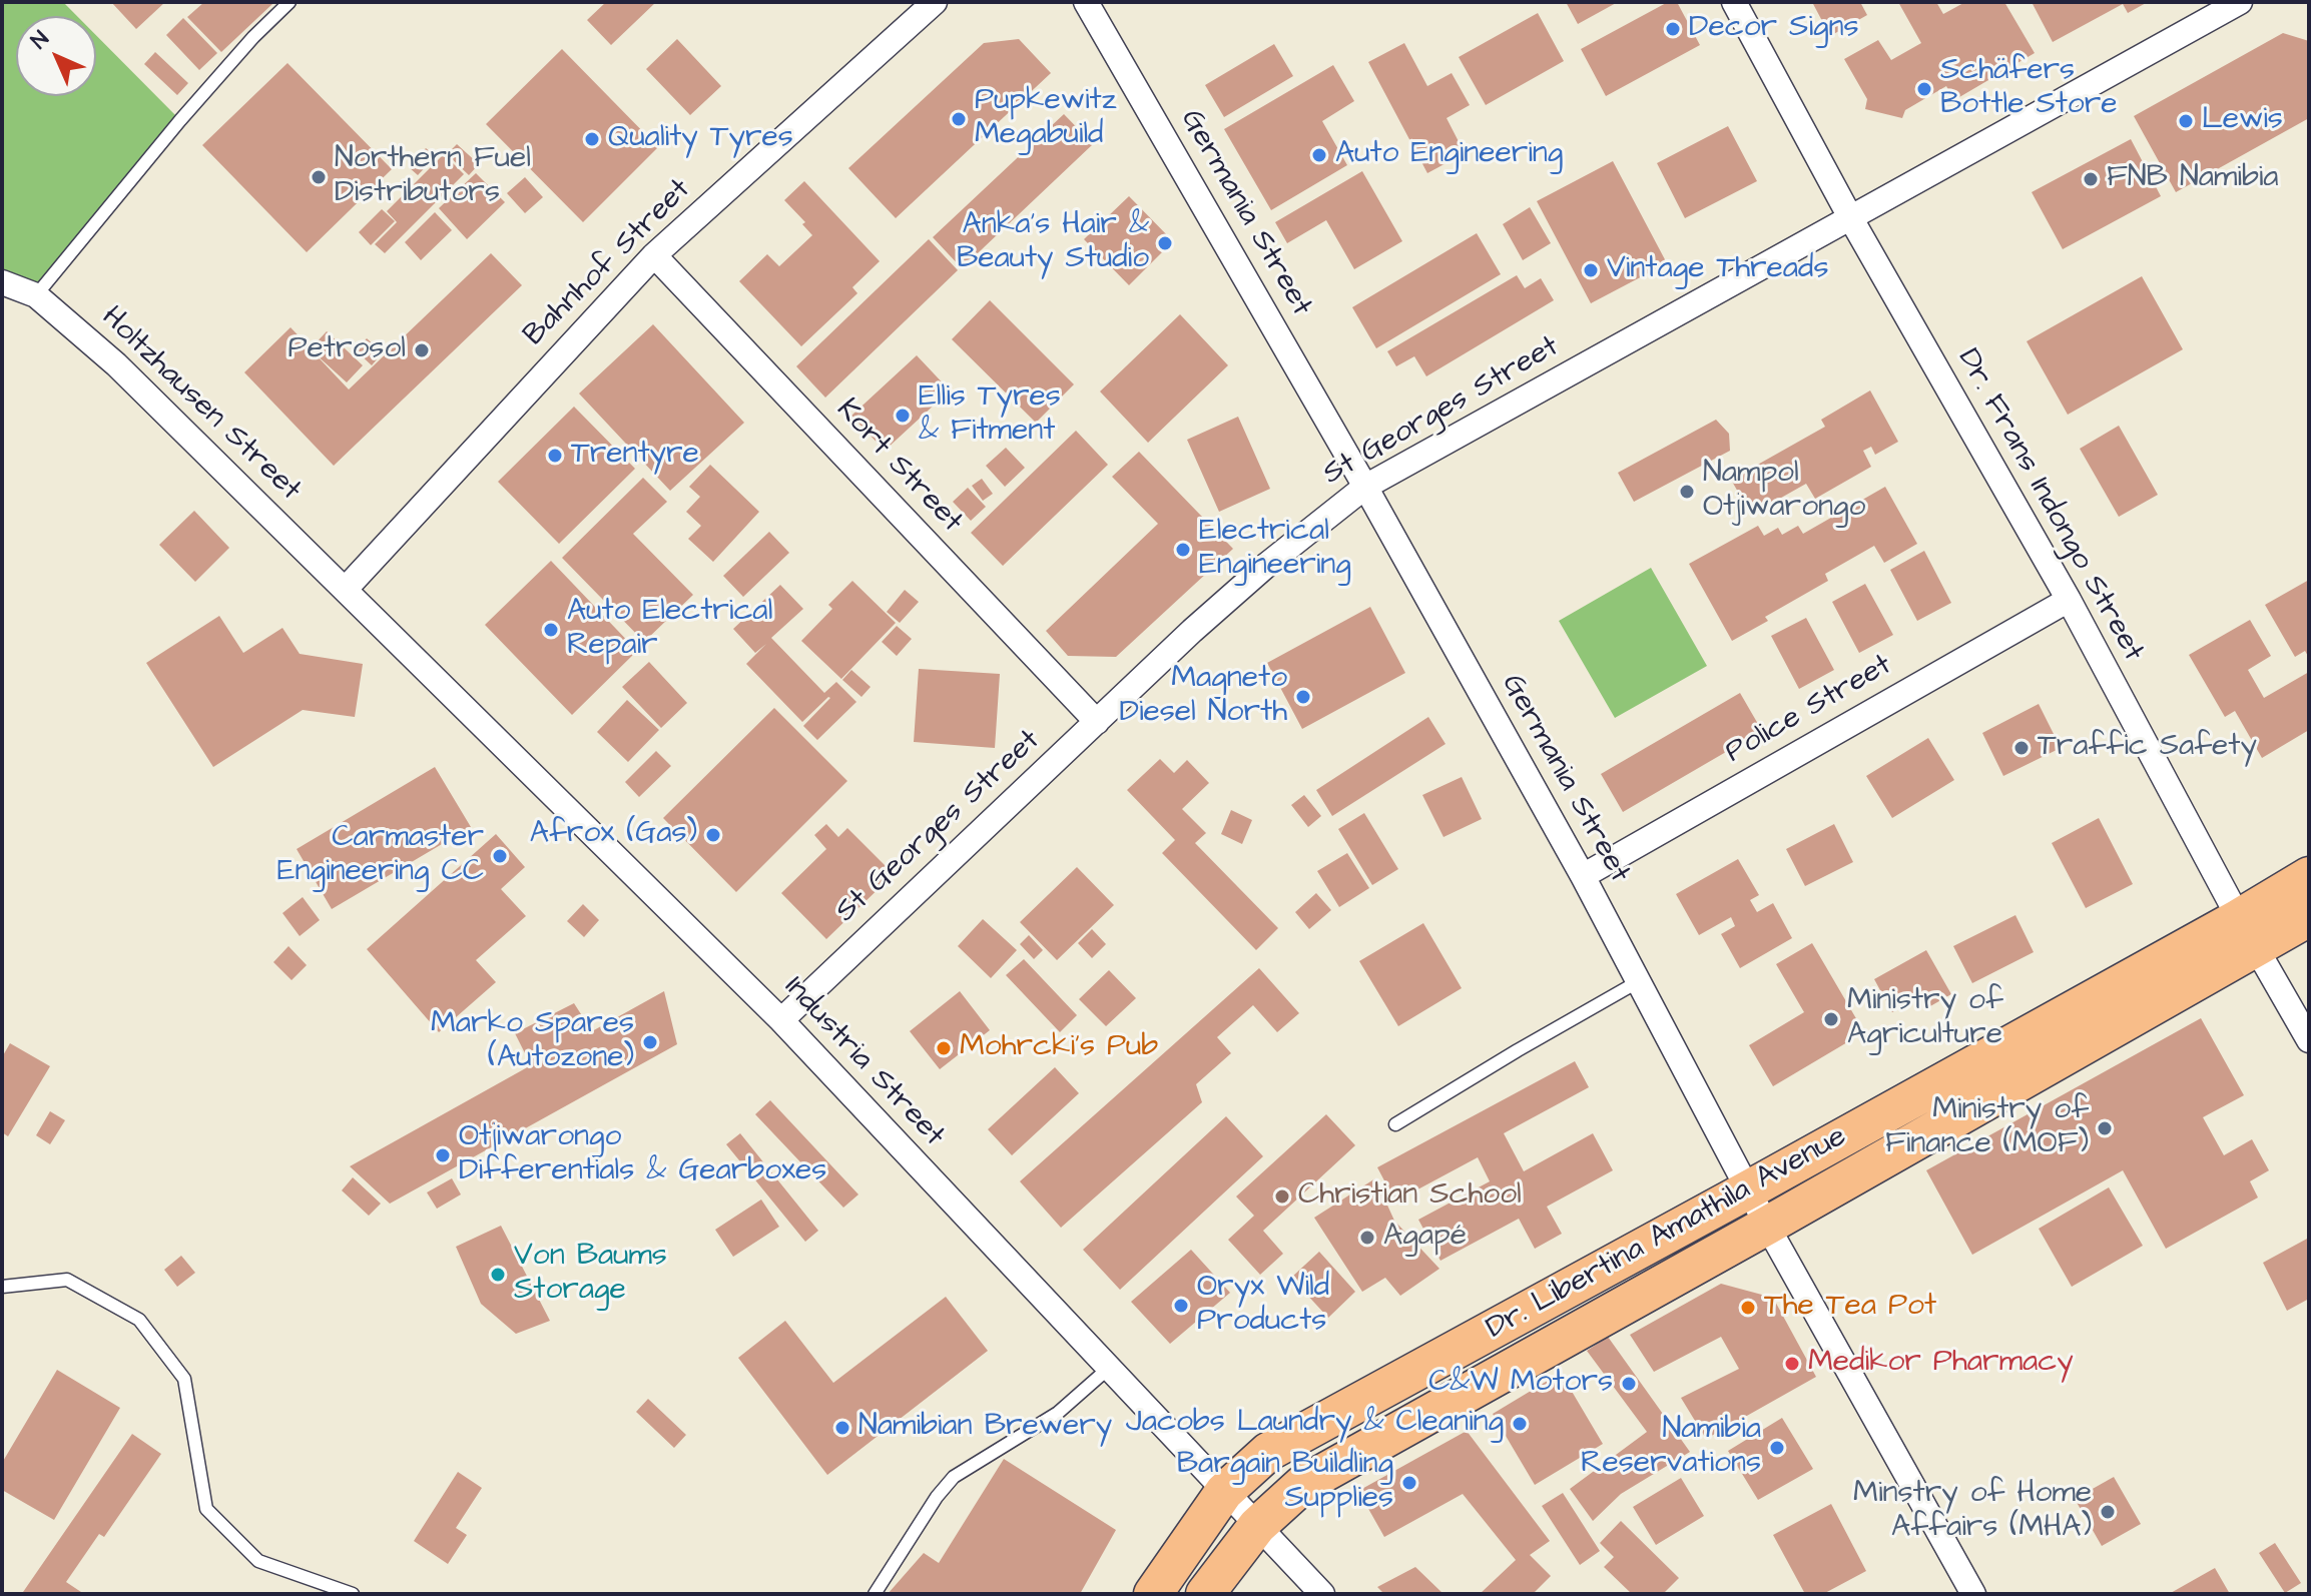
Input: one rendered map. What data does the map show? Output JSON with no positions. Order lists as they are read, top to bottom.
{
  "streets": {
    "main road": ["Dr. Libertina Amathila Avenue"],
    "street": [
      "Germania Street",
      "Bahnhof Street",
      "Holtzhausen Street",
      "St Georges Street",
      "Kort Street",
      "Dr. Frans Indongo Street",
      "Police Street",
      "Industria Street"
    ]
  },
  "crossings": [
    ["Germania Street", "St Georges Street"],
    ["Germania Street", "Police Street"],
    ["Germania Street", "Dr. Libertina Amathila Avenue"],
    ["Bahnhof Street", "Holtzhausen Street"],
    ["Bahnhof Street", "Kort Street"],
    ["Bahnhof Street", "Industria Street"],
    ["Holtzhausen Street", "Industria Street"],
    ["St Georges Street", "Kort Street"],
    ["St Georges Street", "Dr. Frans Indongo Street"],
    ["St Georges Street", "Industria Street"],
    ["Dr. Frans Indongo Street", "Police Street"],
    ["Dr. Frans Indongo Street", "Dr. Libertina Amathila Avenue"],
    ["Industria Street", "Dr. Libertina Amathila Avenue"]
  ],
  "places": [
    "Decor Signs",
    "Schäfers Bottle Store",
    "Pupkewitz Megabuild",
    "Lewis",
    "Quality Tyres",
    "Auto Engineering",
    "Northern Fuel Distributors",
    "FNB Namibia",
    "Anka's Hair & Beauty Studio",
    "Vintage Threads",
    "Petrosol",
    "Ellis Tyres & Fitment",
    "Trentyre",
    "Nampol Otjiwarongo",
    "Electrical Engineering",
    "Auto Electrical Repair",
    "Magneto Diesel North",
    "Traffic Safety",
    "Afrox (Gas)",
    "Carmaster Engineering CC",
    "Ministry of Agriculture",
    "Marko Spares (Autozone)",
    "Mohrcki's Pub",
    "Ministry of Finance (MOF)",
    "Otjiwarongo Differentials & Gearboxes",
    "Christian School",
    "Agapé",
    "Von Baums Storage",
    "Oryx Wild Products",
    "The Tea Pot",
    "Medikor Pharmacy",
    "C&W Motors",
    "Jacobs Laundry & Cleaning",
    "Namibian Brewery",
    "Namibia Reservations",
    "Bargain Buildling Supplies",
    "Minstry of Home Affairs (MHA)"
  ],
  "north": "top left"
}
